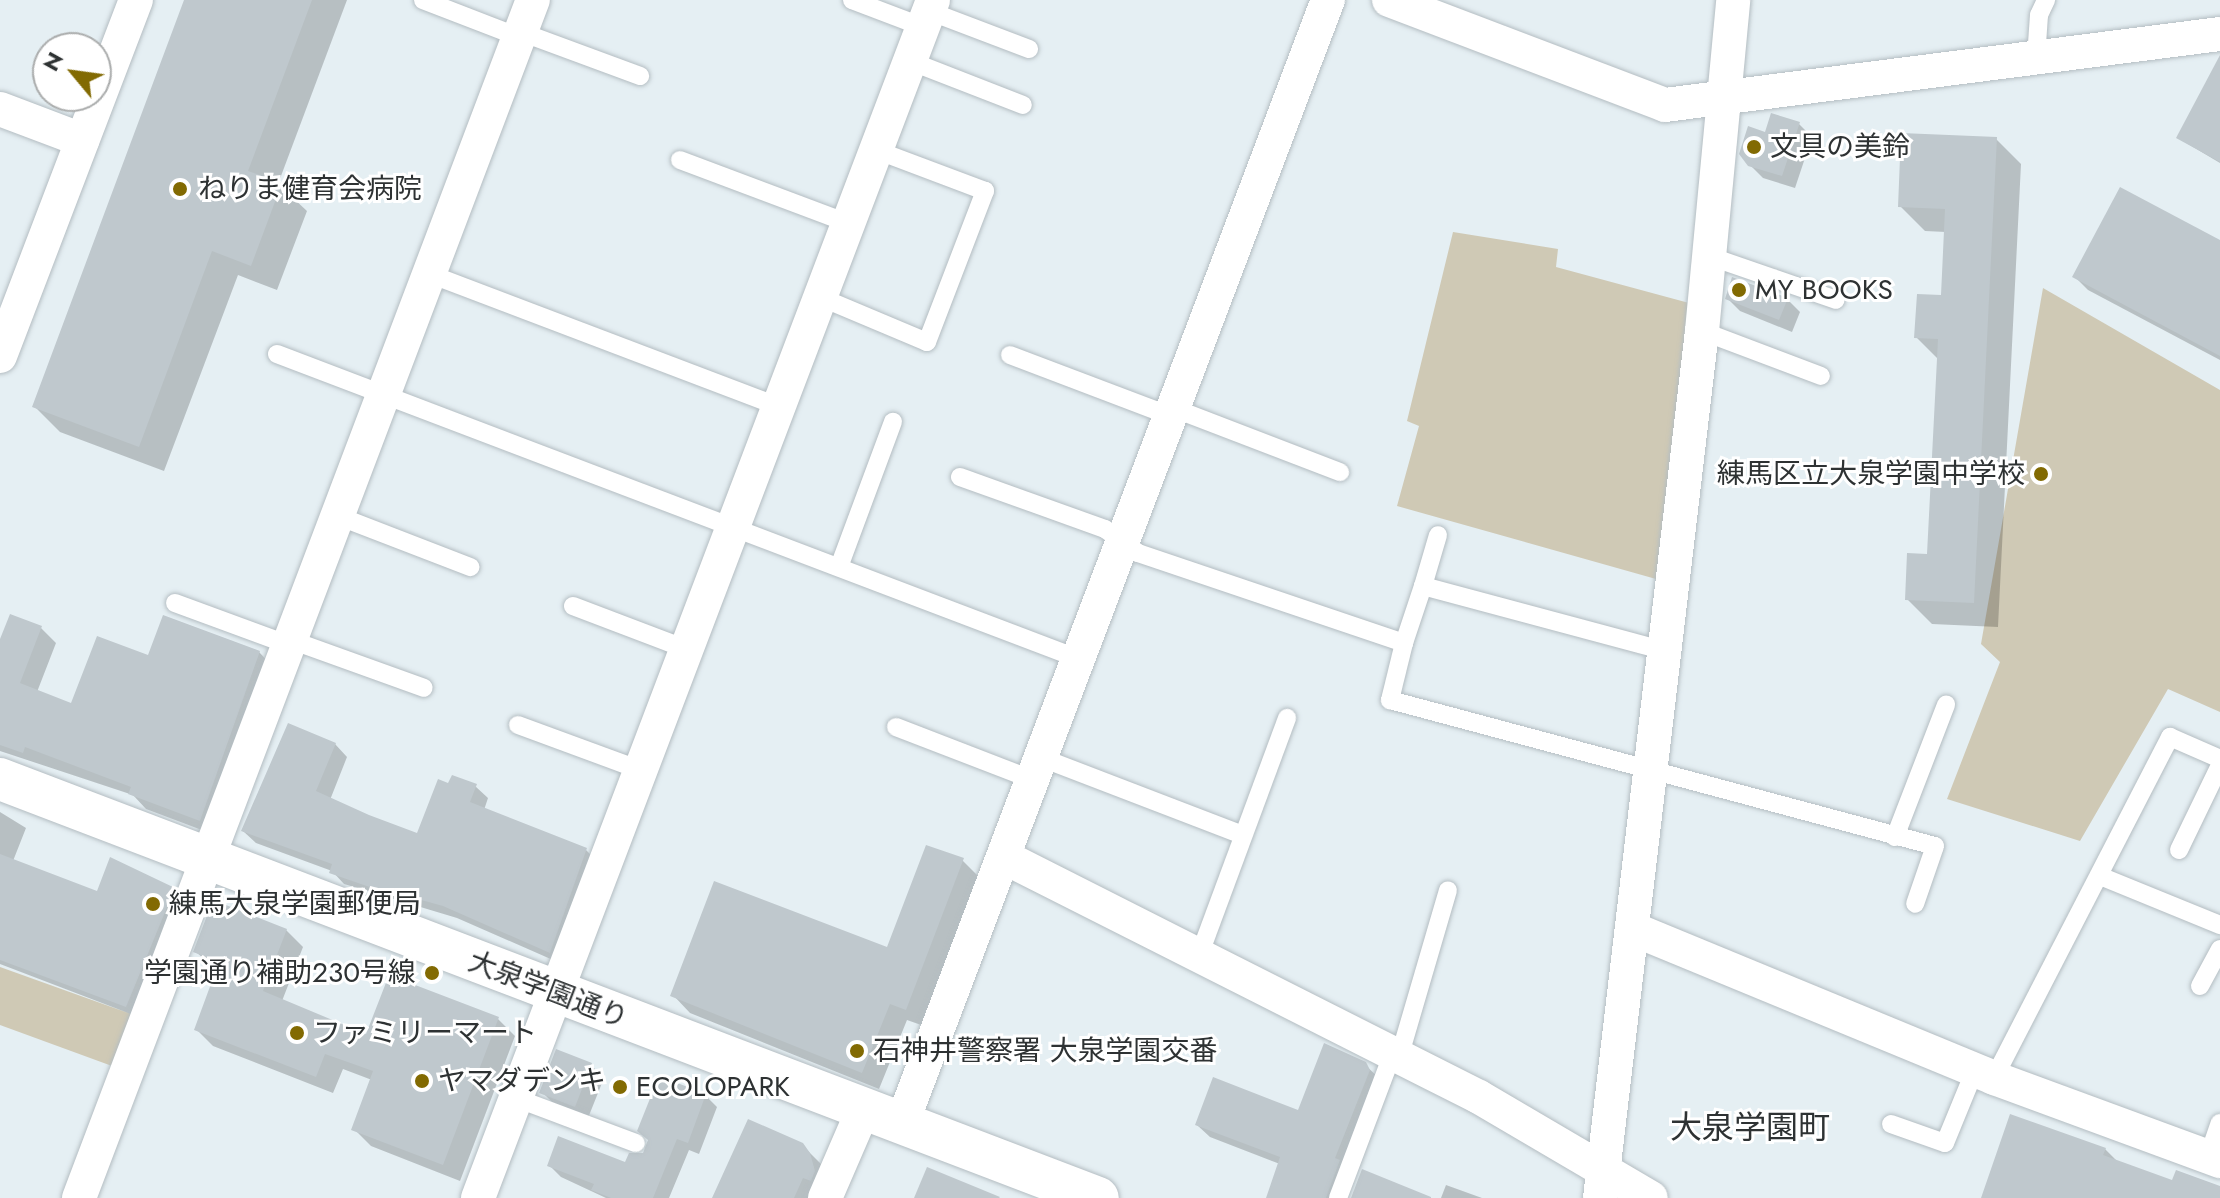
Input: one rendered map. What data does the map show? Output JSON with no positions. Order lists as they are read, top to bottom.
{
  "streets": {
    "street": ["大泉学園通り"]
  },
  "districts": ["大泉学園町"],
  "places": [
    "文具の美鈴",
    "ねりま健育会病院",
    "MY BOOKS",
    "練馬区立大泉学園中学校",
    "練馬大泉学園郵便局",
    "学園通り補助230号線",
    "ファミリーマート",
    "石神井警察署 大泉学園交番",
    "ヤマダデンキ",
    "ECOLOPARK"
  ],
  "north": "top left"
}
